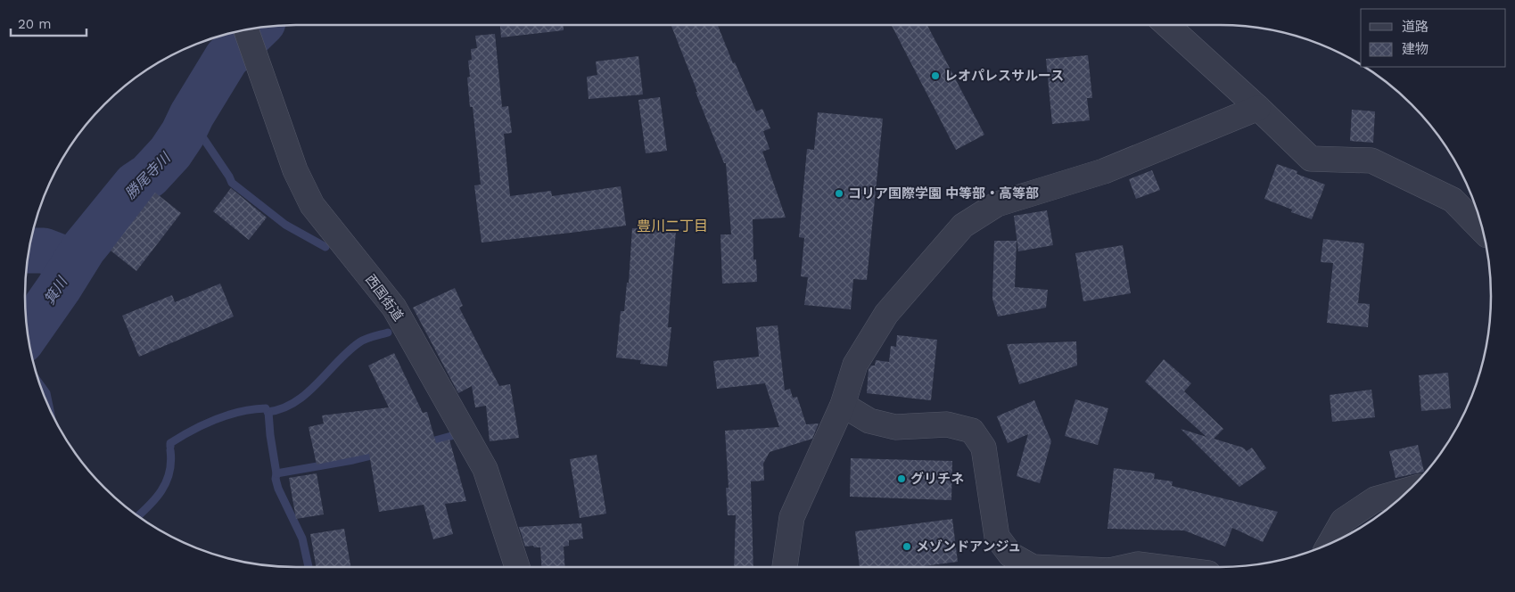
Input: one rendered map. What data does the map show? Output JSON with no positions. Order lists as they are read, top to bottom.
{
  "streets": {
    "street": ["西国街道"]
  },
  "districts": ["豊川二丁目"],
  "water": ["勝尾寺川", "箕川"],
  "places": [
    "レオパレスサルース",
    "コリア国際学園 中等部・高等部",
    "グリチネ",
    "メゾンドアンジュ"
  ],
  "legend": ["道路", "建物"],
  "scale_bar": "20 m"
}
